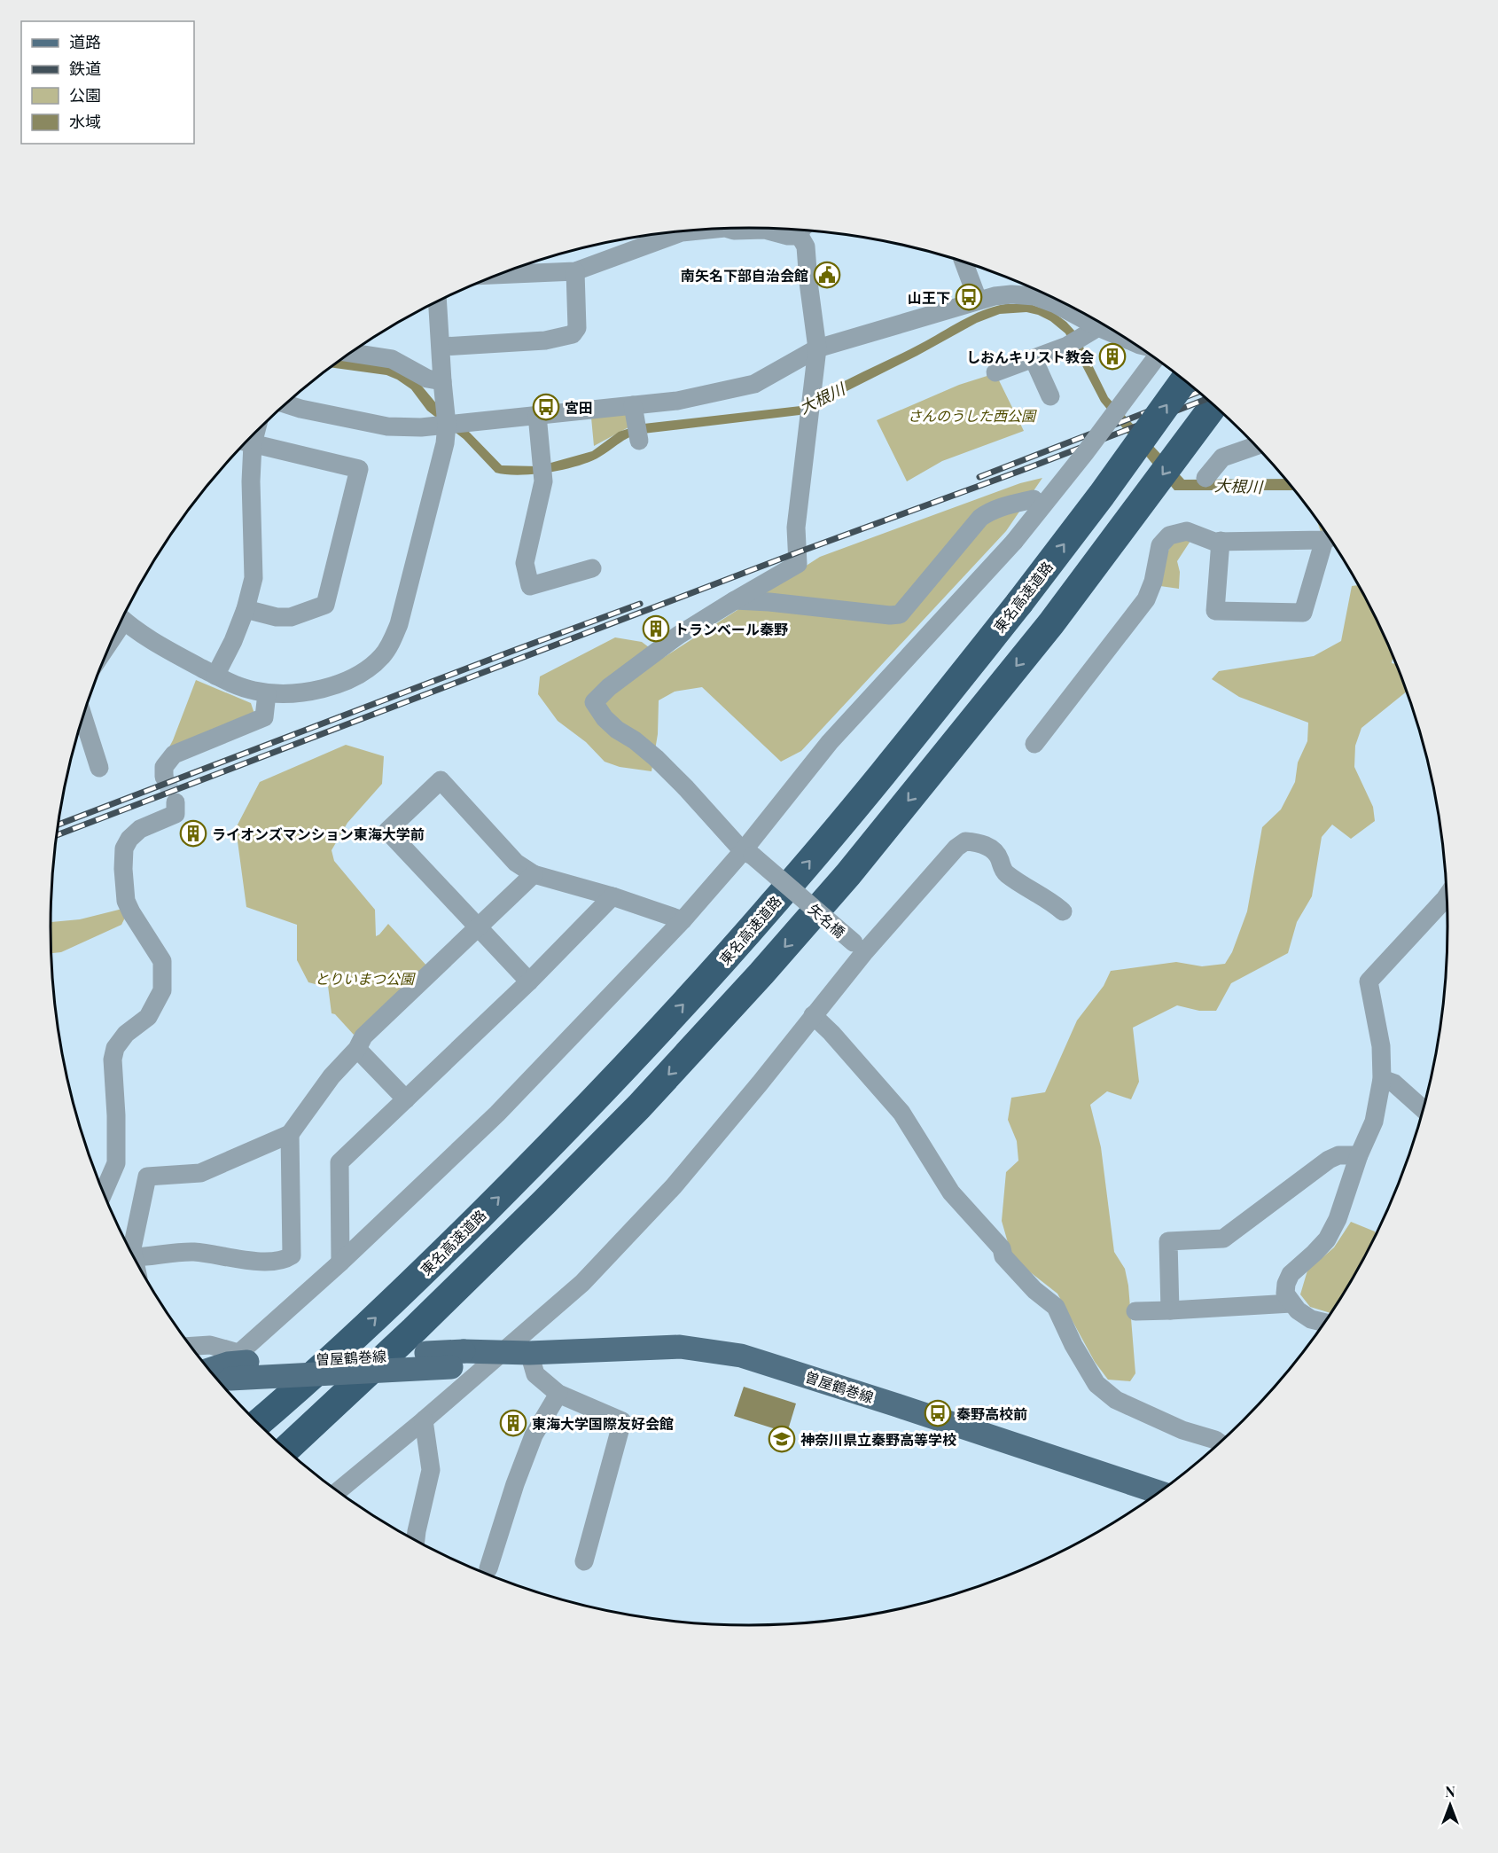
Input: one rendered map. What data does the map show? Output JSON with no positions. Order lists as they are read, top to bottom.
{
  "streets": {
    "highway": ["東名高速道路"],
    "main road": ["曽屋鶴巻線"],
    "street": ["矢名橋"]
  },
  "water": ["大根川"],
  "parks": ["さんのうした西公園", "とりいまつ公園"],
  "places": {
    "public building": ["南矢名下部自治会館"],
    "bus stop": ["山王下", "宮田", "秦野高校前"],
    "building": [
      "しおんキリスト教会",
      "トランベール秦野",
      "ライオンズマンション東海大学前",
      "東海大学国際友好会館"
    ],
    "school or university": ["神奈川県立秦野高等学校"]
  },
  "legend": [
    "道路",
    "鉄道",
    "公園",
    "水域"
  ],
  "north": "top"
}
